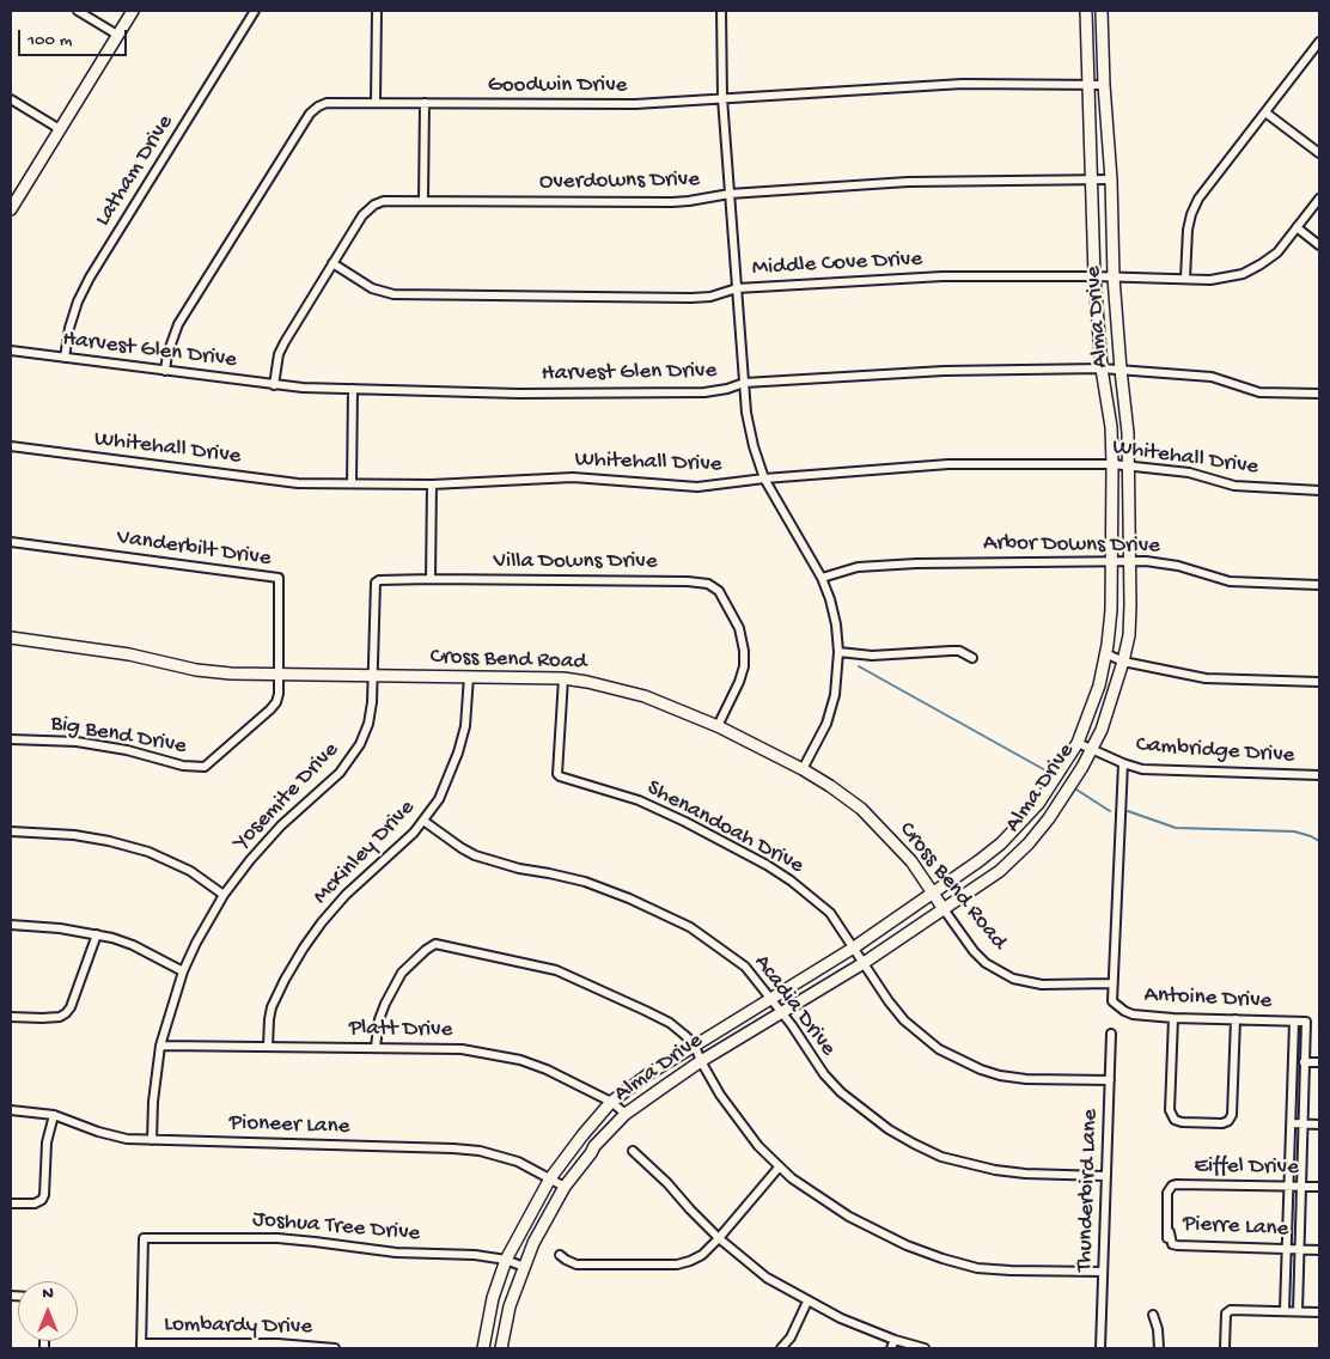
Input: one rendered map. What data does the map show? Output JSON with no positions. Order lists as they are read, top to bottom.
{
  "streets": {
    "main road": ["Alma Drive", "Cross Bend Road"],
    "street": [
      "Goodwin Drive",
      "Latham Drive",
      "Overdowns Drive",
      "Middle Cove Drive",
      "Harvest Glen Drive",
      "Whitehall Drive",
      "Arbor Downs Drive",
      "Vanderbilt Drive",
      "Villa Downs Drive",
      "Big Bend Drive",
      "Cambridge Drive",
      "Yosemite Drive",
      "Shenandoah Drive",
      "McKinley Drive",
      "Antoine Drive",
      "Acadia Drive",
      "Platt Drive",
      "Pioneer Lane",
      "Eiffel Drive",
      "Thunderbird Lane",
      "Joshua Tree Drive",
      "Pierre Lane",
      "Lombardy Drive"
    ]
  },
  "crossings": [
    ["Goodwin Drive", "Alma Drive"],
    ["Goodwin Drive", "Harvest Glen Drive"],
    ["Latham Drive", "Harvest Glen Drive"],
    ["Overdowns Drive", "Middle Cove Drive"],
    ["Overdowns Drive", "Alma Drive"],
    ["Overdowns Drive", "Harvest Glen Drive"],
    ["Middle Cove Drive", "Alma Drive"],
    ["Alma Drive", "Harvest Glen Drive"],
    ["Alma Drive", "Whitehall Drive"],
    ["Alma Drive", "Arbor Downs Drive"],
    ["Alma Drive", "Cross Bend Road"],
    ["Alma Drive", "Cambridge Drive"],
    ["Alma Drive", "Shenandoah Drive"],
    ["Alma Drive", "Acadia Drive"],
    ["Alma Drive", "Platt Drive"],
    ["Alma Drive", "Pioneer Lane"],
    ["Alma Drive", "Joshua Tree Drive"],
    ["Vanderbilt Drive", "Cross Bend Road"],
    ["Vanderbilt Drive", "Big Bend Drive"],
    ["Villa Downs Drive", "Cross Bend Road"],
    ["Villa Downs Drive", "Yosemite Drive"],
    ["Cross Bend Road", "Big Bend Drive"],
    ["Cross Bend Road", "Yosemite Drive"],
    ["Cross Bend Road", "Shenandoah Drive"],
    ["Cross Bend Road", "McKinley Drive"],
    ["Cross Bend Road", "Antoine Drive"],
    ["Yosemite Drive", "Platt Drive"],
    ["Yosemite Drive", "Pioneer Lane"],
    ["Shenandoah Drive", "Thunderbird Lane"],
    ["McKinley Drive", "Acadia Drive"],
    ["McKinley Drive", "Platt Drive"],
    ["Acadia Drive", "Thunderbird Lane"],
    ["Eiffel Drive", "Pierre Lane"],
    ["Joshua Tree Drive", "Lombardy Drive"]
  ],
  "scale_bar": "100 m",
  "north": "top"
}
